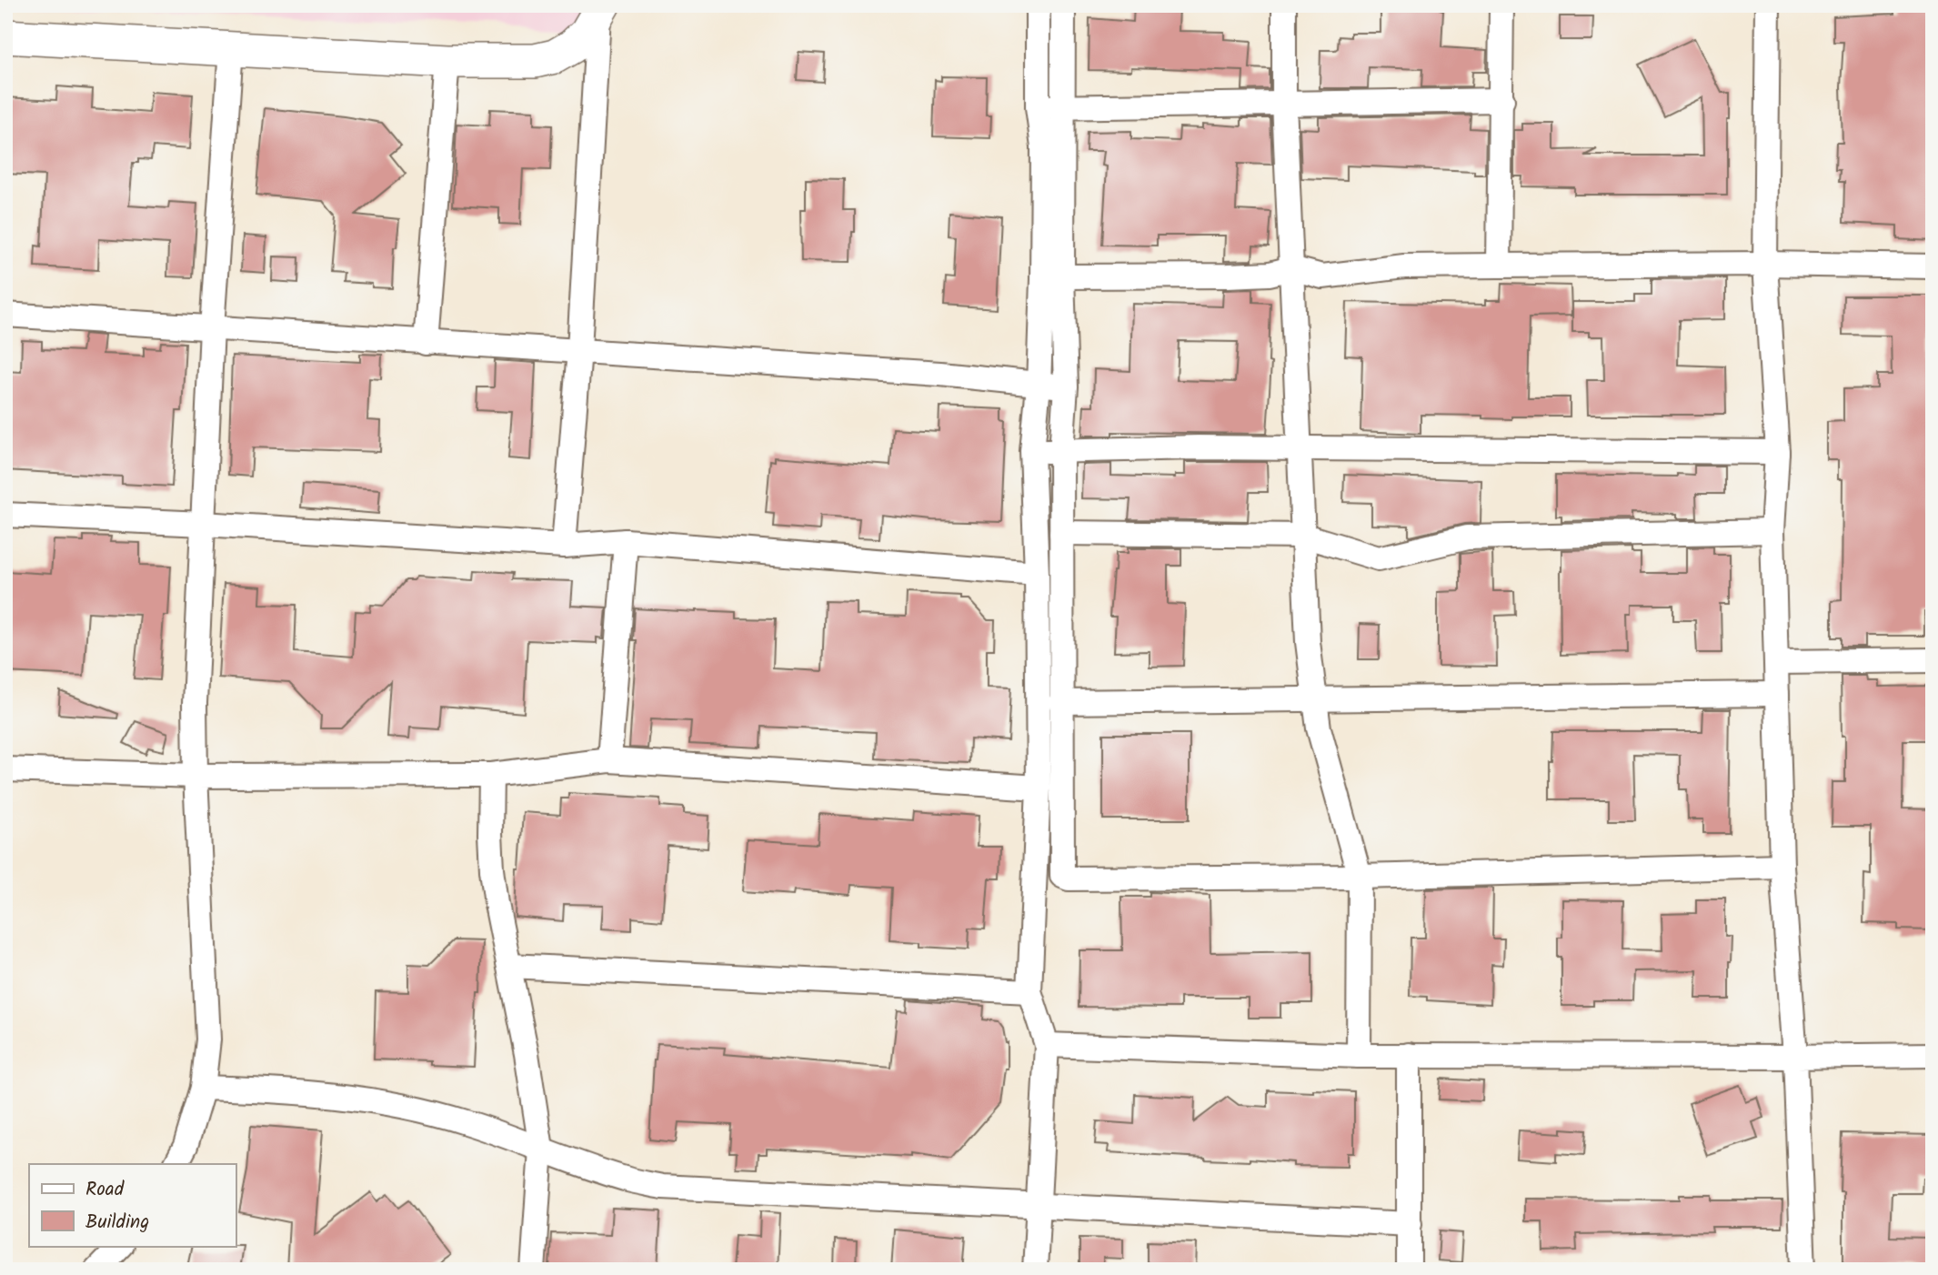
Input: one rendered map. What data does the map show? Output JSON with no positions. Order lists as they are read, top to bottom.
{
  "legend": ["Road", "Building"]
}
